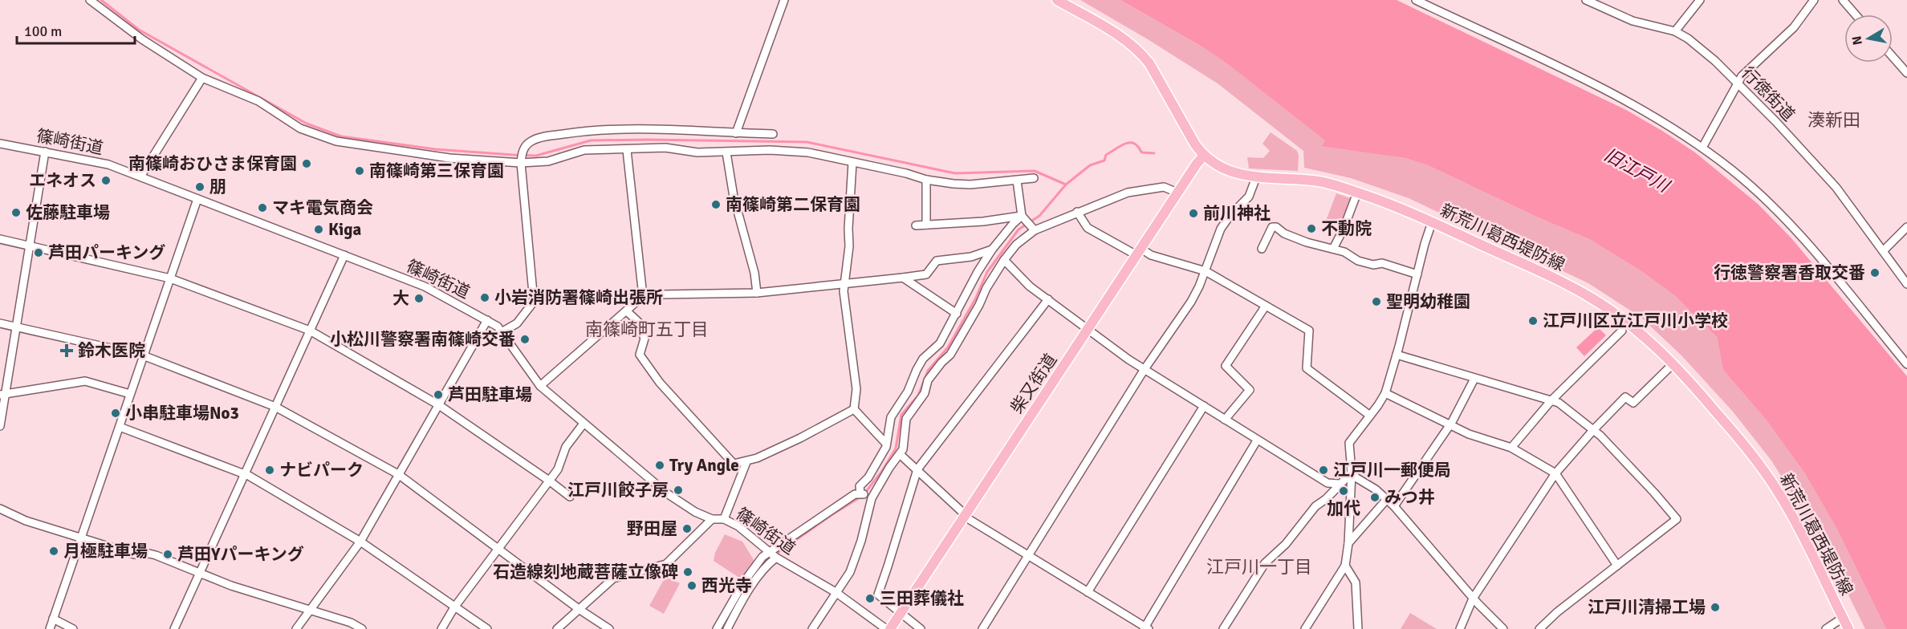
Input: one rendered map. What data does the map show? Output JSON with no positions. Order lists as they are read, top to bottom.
{
  "streets": {
    "main road": ["新荒川葛西堤防線", "柴又街道"],
    "street": ["行徳街道", "篠崎街道"]
  },
  "crossings": [
    ["新荒川葛西堤防線", "柴又街道"]
  ],
  "districts": ["湊新田", "南篠崎町五丁目", "江戸川一丁目"],
  "water": ["旧江戸川"],
  "places": {
    "other": [
      "南篠崎おひさま保育園",
      "南篠崎第三保育園",
      "エネオス",
      "朋",
      "南篠崎第二保育園",
      "マキ電気商会",
      "佐藤駐車場",
      "前川神社",
      "不動院",
      "Kiga",
      "芦田パーキング",
      "行徳警察署香取交番",
      "小岩消防署篠崎出張所",
      "大",
      "聖明幼稚園",
      "江戸川区立江戸川小学校",
      "小松川警察署南篠崎交番",
      "芦田駐車場",
      "小串駐車場No3",
      "Try Angle",
      "ナビパーク",
      "江戸川一郵便局",
      "江戸川餃子房",
      "加代",
      "みつ井",
      "野田屋",
      "月極駐車場",
      "芦田Yパーキング",
      "石造線刻地蔵菩薩立像碑",
      "西光寺",
      "三田葬儀社",
      "江戸川清掃工場"
    ],
    "health": ["鈴木医院"]
  },
  "scale_bar": "100 m",
  "north": "left"
}
